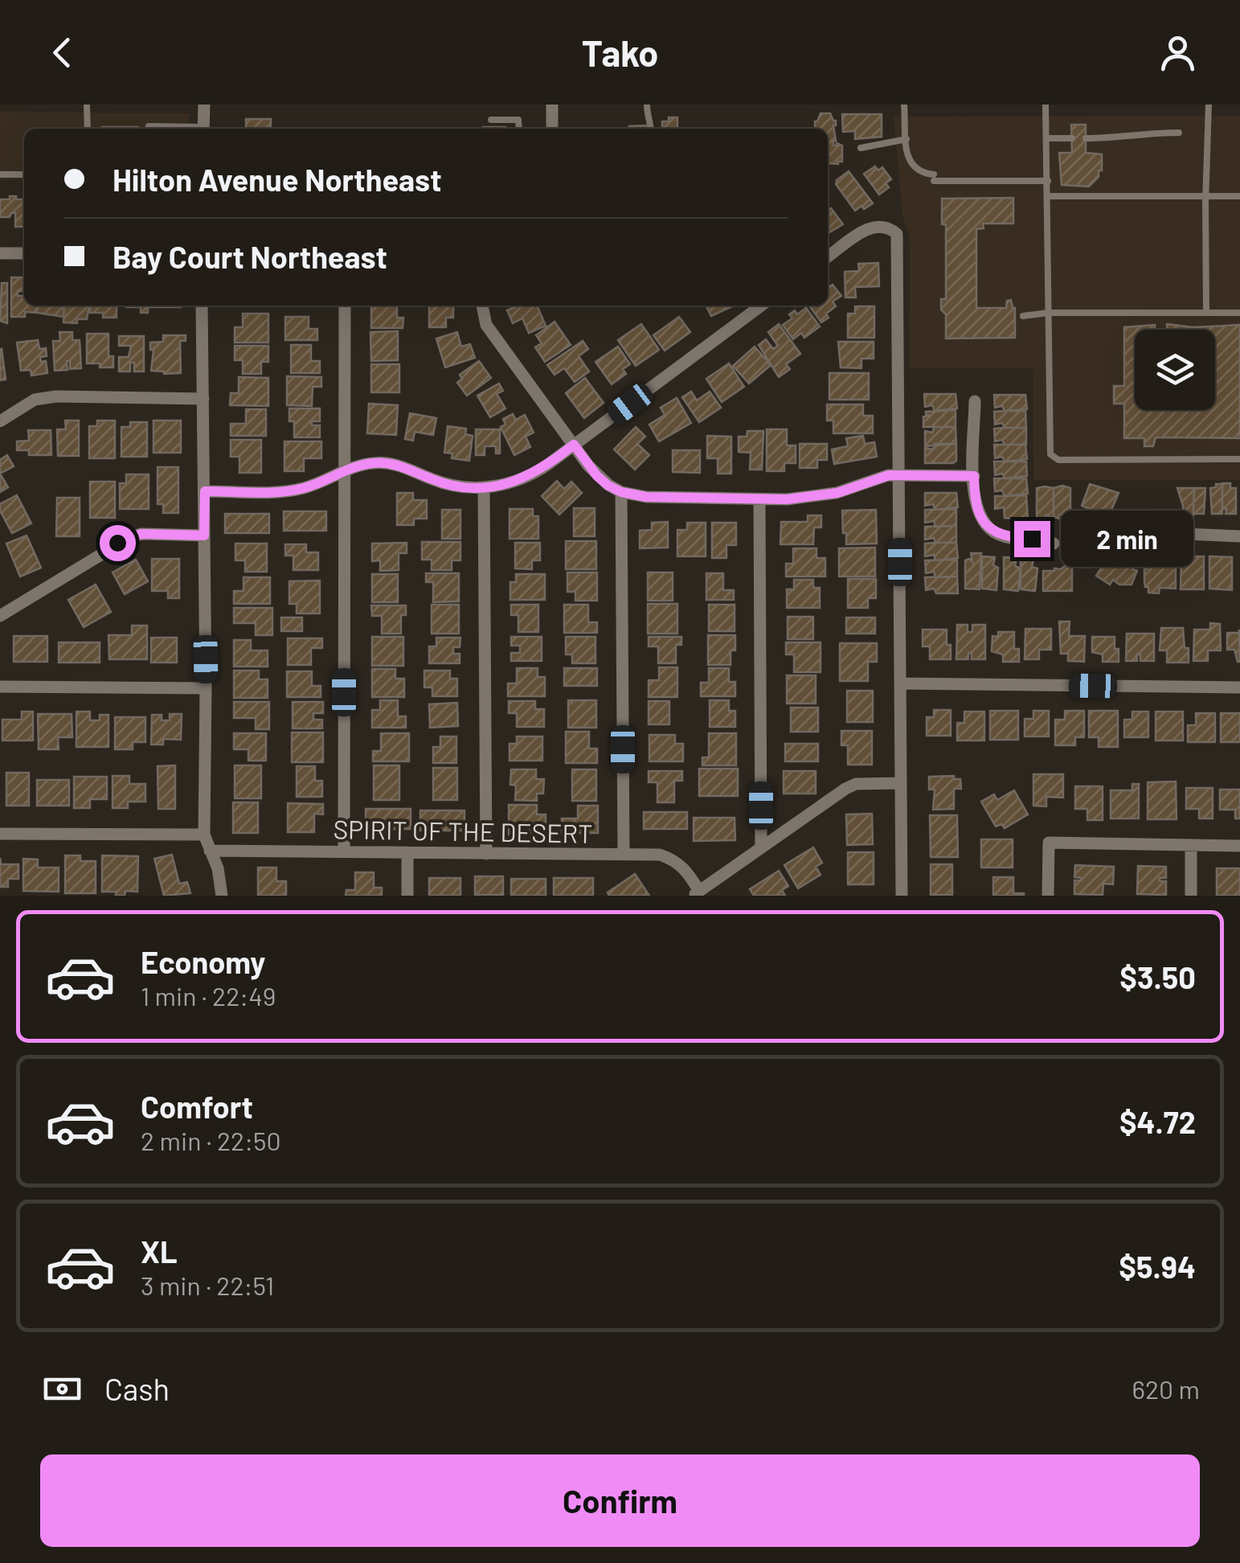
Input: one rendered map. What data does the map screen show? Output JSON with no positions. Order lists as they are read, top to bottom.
{
  "streets": {
    "street": ["SPIRIT OF THE DESERT"]
  },
  "page": {
    "header": "Tako",
    "banner": ["Hilton Avenue Northeast", "Bay Court Northeast"],
    "bubble": "2 min",
    "list": [
      {
        "name": "Economy",
        "note": "1 min · 22:49",
        "value": "$3.50"
      },
      {
        "name": "Comfort",
        "note": "2 min · 22:50",
        "value": "$4.72"
      },
      {
        "name": "XL",
        "note": "3 min · 22:51",
        "value": "$5.94"
      }
    ],
    "pay": ["Cash", "620 m"],
    "buttons": "Confirm"
  }
}
